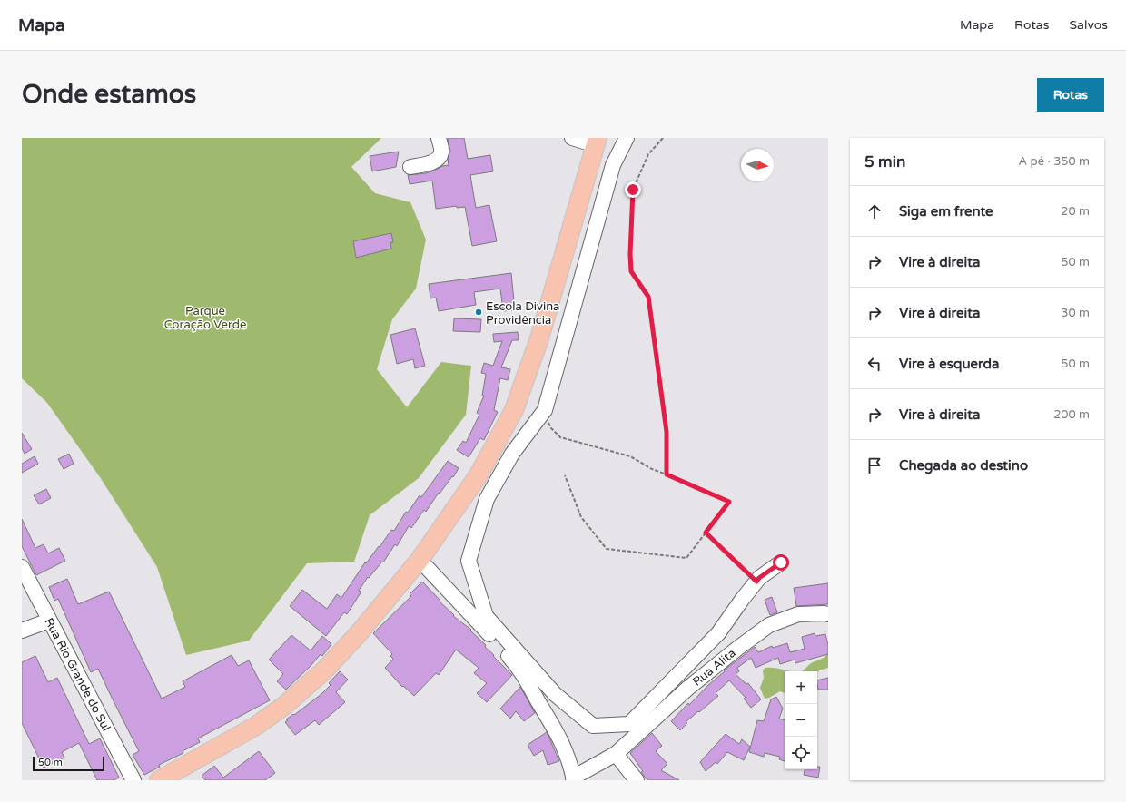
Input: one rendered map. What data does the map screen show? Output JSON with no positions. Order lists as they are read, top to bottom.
{
  "streets": {
    "street": ["Rua Alita", "Rua Rio Grande do Sul"]
  },
  "parks": ["Parque Coração Verde"],
  "places": ["Escola Divina Providência"],
  "scale_bar": "50 m",
  "north": "right",
  "page": {
    "header": "Mapa",
    "nav": ["Mapa", "Rotas", "Salvos"],
    "buttons": "Rotas",
    "title": "Onde estamos",
    "heading": ["5 min", "A pé · 350 m"],
    "list": [
      ["Siga em frente", "20 m"],
      ["Vire à direita", "50 m"],
      ["Vire à direita", "30 m"],
      ["Vire à esquerda", "50 m"],
      ["Vire à direita", "200 m"],
      "Chegada ao destino"
    ],
    "map_buttons": ["+", "−"],
    "scale": "50 m"
  }
}
